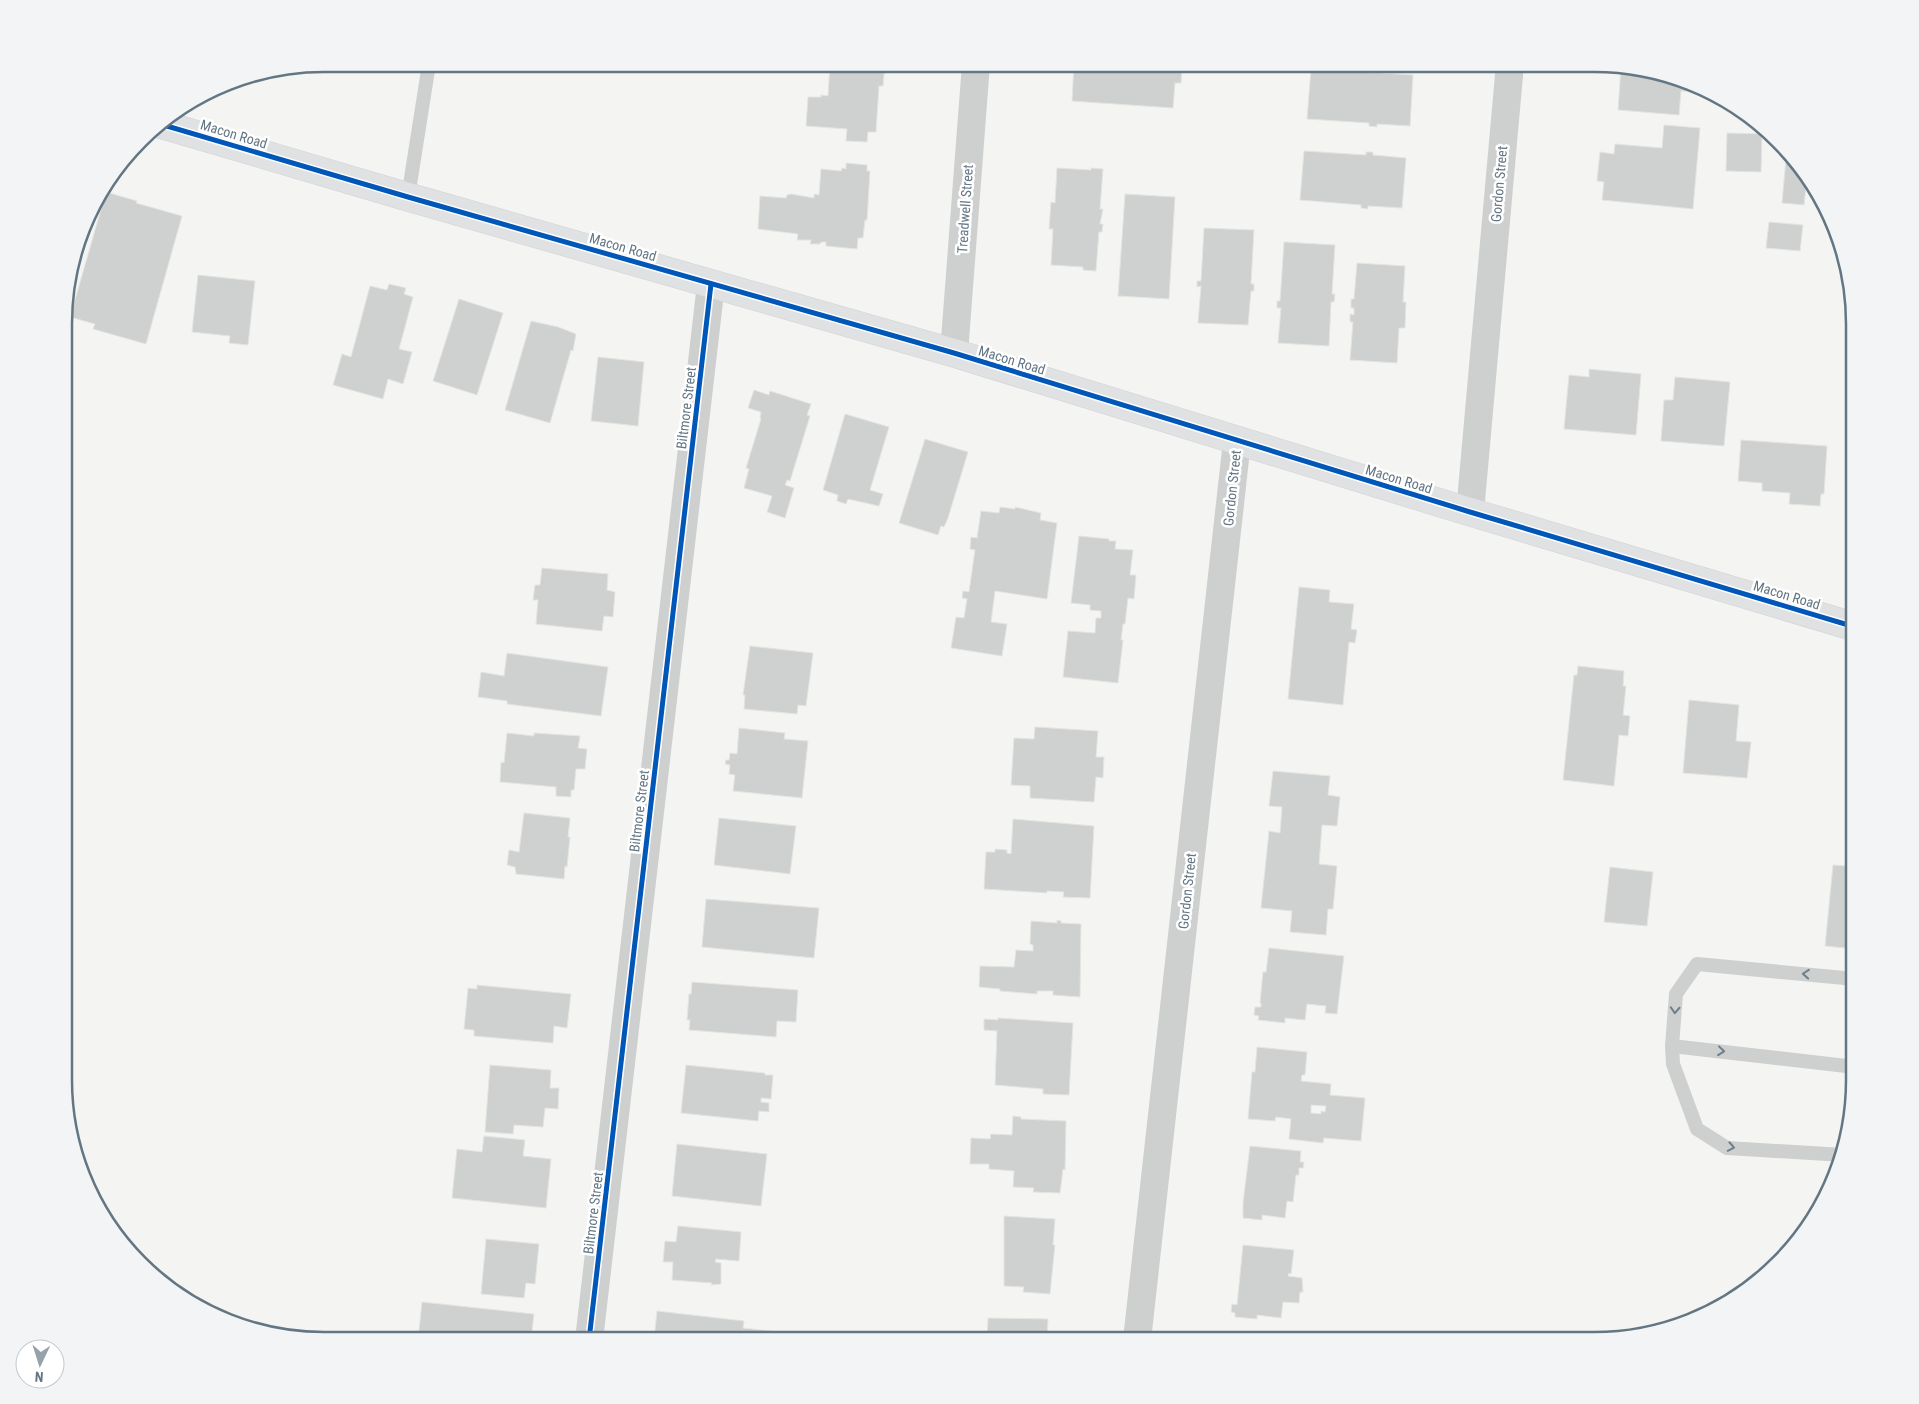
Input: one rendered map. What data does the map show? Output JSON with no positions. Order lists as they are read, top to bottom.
{
  "streets": {
    "main road": ["Macon Road"],
    "street": ["Gordon Street", "Treadwell Street", "Biltmore Street"]
  },
  "crossings": [
    ["Macon Road", "Gordon Street"],
    ["Macon Road", "Treadwell Street"],
    ["Macon Road", "Biltmore Street"]
  ],
  "north": "bottom"
}
